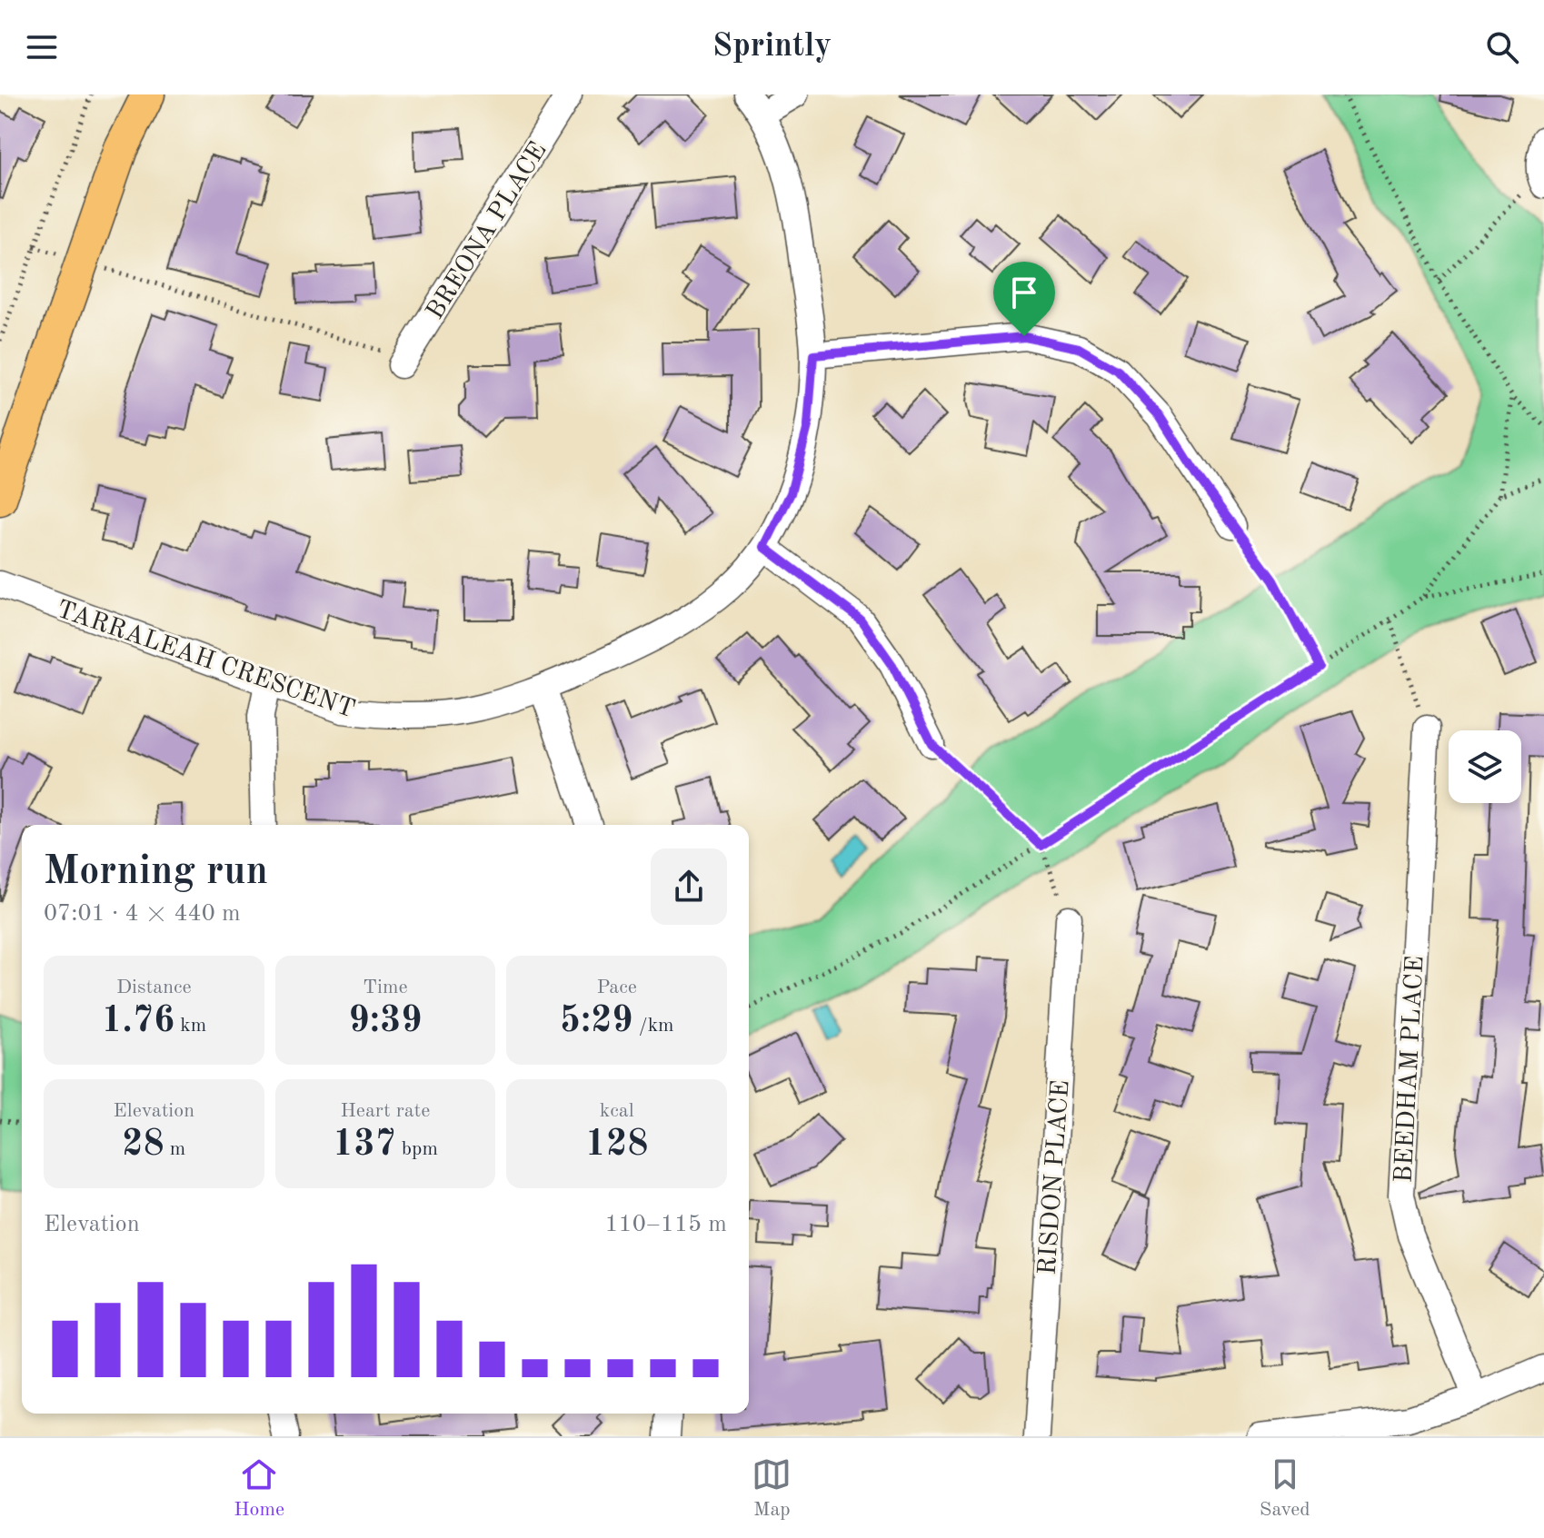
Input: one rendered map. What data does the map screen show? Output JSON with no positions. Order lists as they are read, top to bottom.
{
  "streets": {
    "street": [
      "BREONA PLACE",
      "TARRALEAH CRESCENT",
      "BEEDHAM PLACE",
      "RISDON PLACE"
    ]
  },
  "page": {
    "header": "Sprintly",
    "heading": ["Morning run", "07:01 · 4 × 440 m"],
    "stats": [
      ["Distance", "1.76 km"],
      ["Time", "9:39"],
      ["Pace", "5:29 /km"],
      ["Elevation", "28 m"],
      ["Heart rate", "137 bpm"],
      ["kcal", "128"]
    ],
    "chart": ["Elevation", "110–115 m"],
    "tabs": ["Home", "Map", "Saved"]
  }
}
